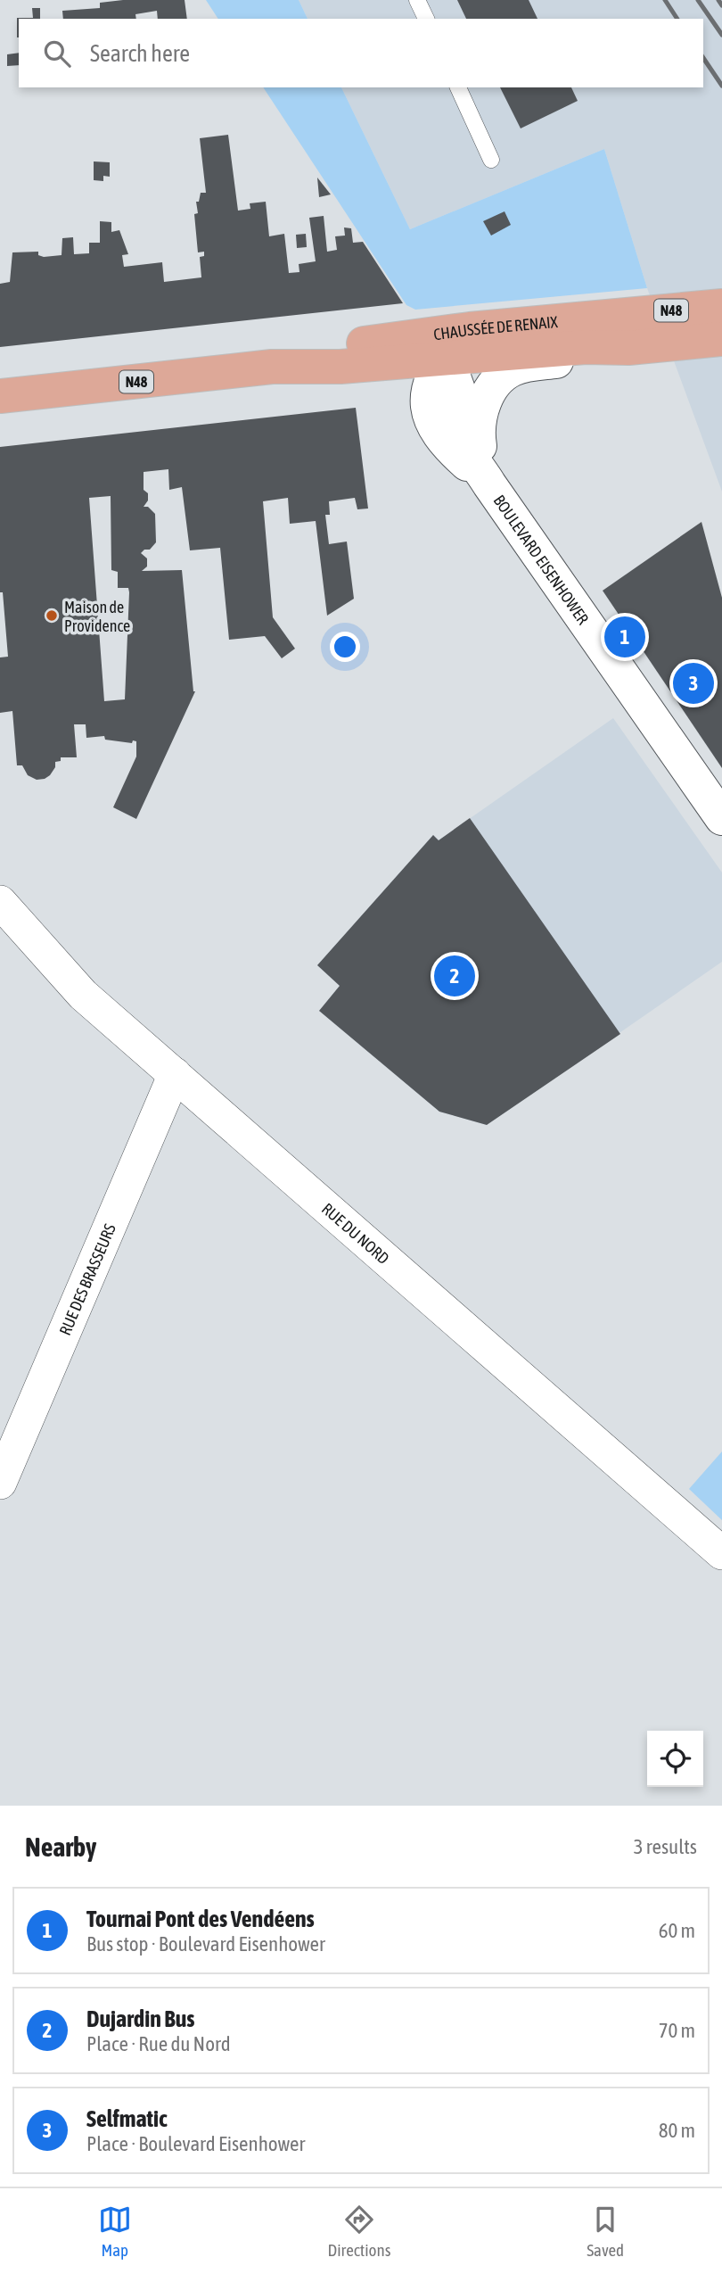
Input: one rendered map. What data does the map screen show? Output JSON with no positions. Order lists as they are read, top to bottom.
{
  "streets": {
    "main road": ["N48", "CHAUSSÉE DE RENAIX"],
    "street": ["BOULEVARD EISENHOWER", "RUE DU NORD", "RUE DES BRASSEURS"]
  },
  "crossings": [
    ["CHAUSSÉE DE RENAIX", "BOULEVARD EISENHOWER"],
    ["RUE DU NORD", "RUE DES BRASSEURS"]
  ],
  "places": ["Maison de Providence"],
  "page": {
    "search": "Search here",
    "pins": ["1", "3", "2"],
    "heading": ["Nearby", "3 results"],
    "list": [
      {
        "mark": "1",
        "name": "Tournai Pont des Vendéens",
        "note": "Bus stop · Boulevard Eisenhower",
        "value": "60 m"
      },
      {
        "mark": "2",
        "name": "Dujardin Bus",
        "note": "Place · Rue du Nord",
        "value": "70 m"
      },
      {
        "mark": "3",
        "name": "Selfmatic",
        "note": "Place · Boulevard Eisenhower",
        "value": "80 m"
      }
    ],
    "nav": ["Map", "Directions", "Saved"]
  }
}
